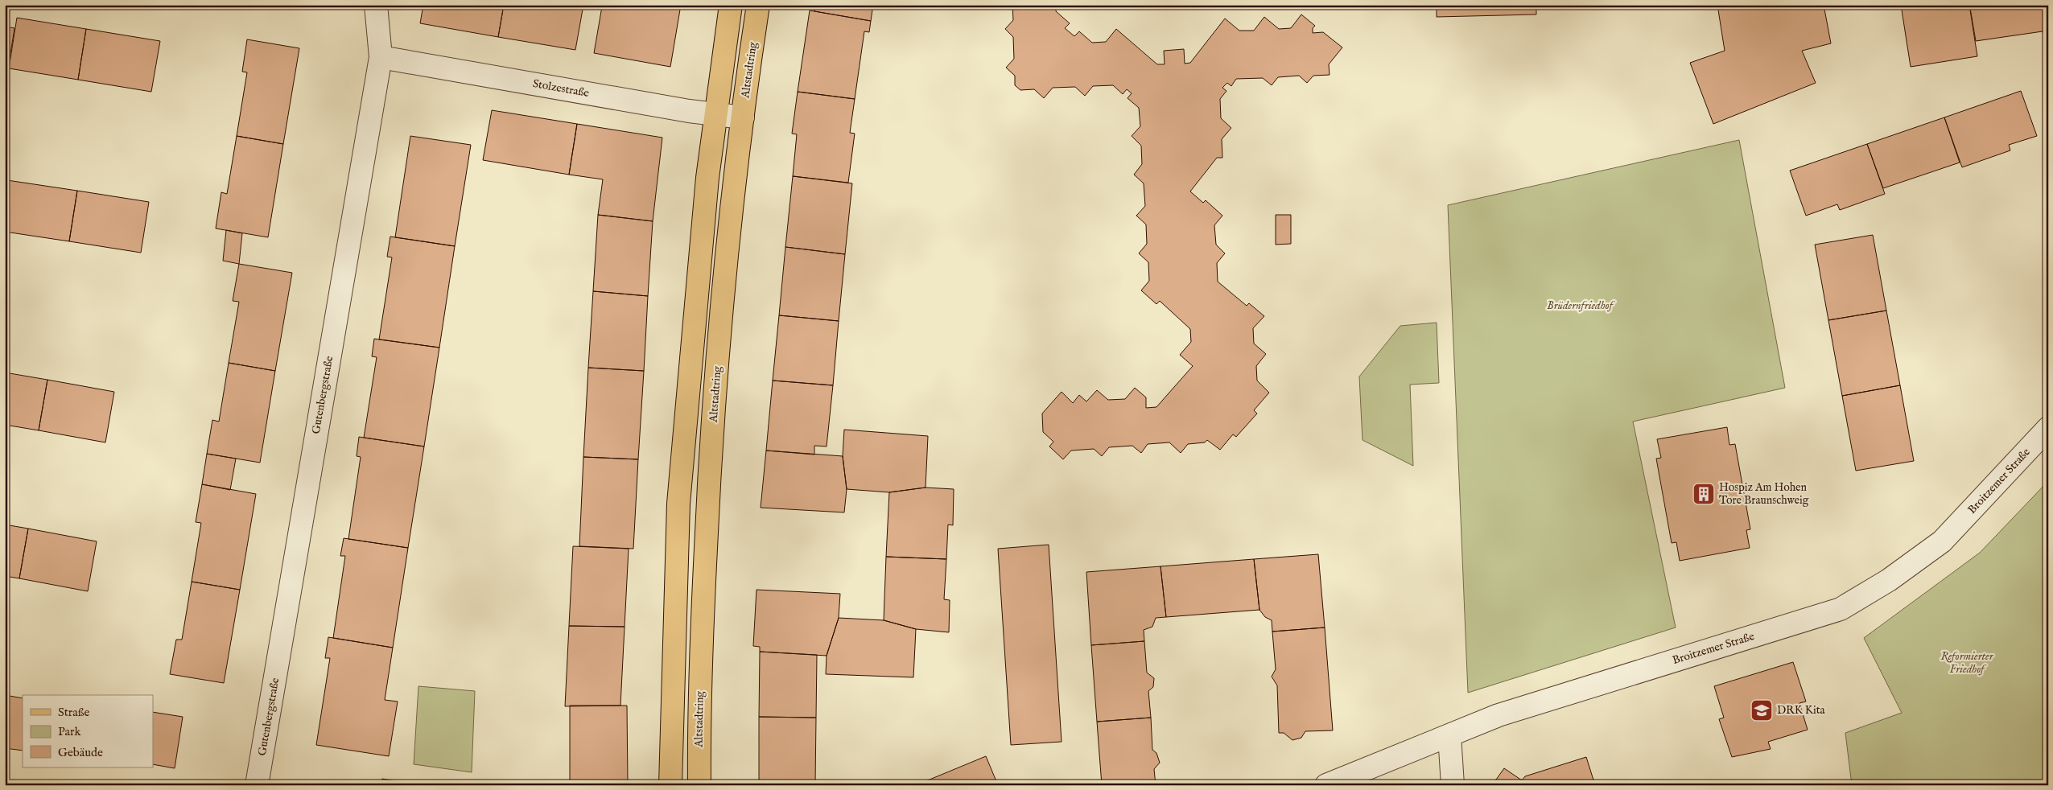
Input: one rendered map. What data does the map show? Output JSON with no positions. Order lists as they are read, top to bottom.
{
  "streets": {
    "main road": ["Altstadtring"],
    "street": ["Stolzestraße", "Gutenbergstraße", "Broitzemer Straße"]
  },
  "crossings": [
    ["Altstadtring", "Stolzestraße"],
    ["Stolzestraße", "Gutenbergstraße"]
  ],
  "parks": ["Brüdernfriedhof", "Reformierter Friedhof"],
  "places": {
    "building": ["Hospiz Am Hohen Tore Braunschweig"],
    "school or university": ["DRK Kita"]
  },
  "legend": ["Straße", "Park", "Gebäude"]
}
